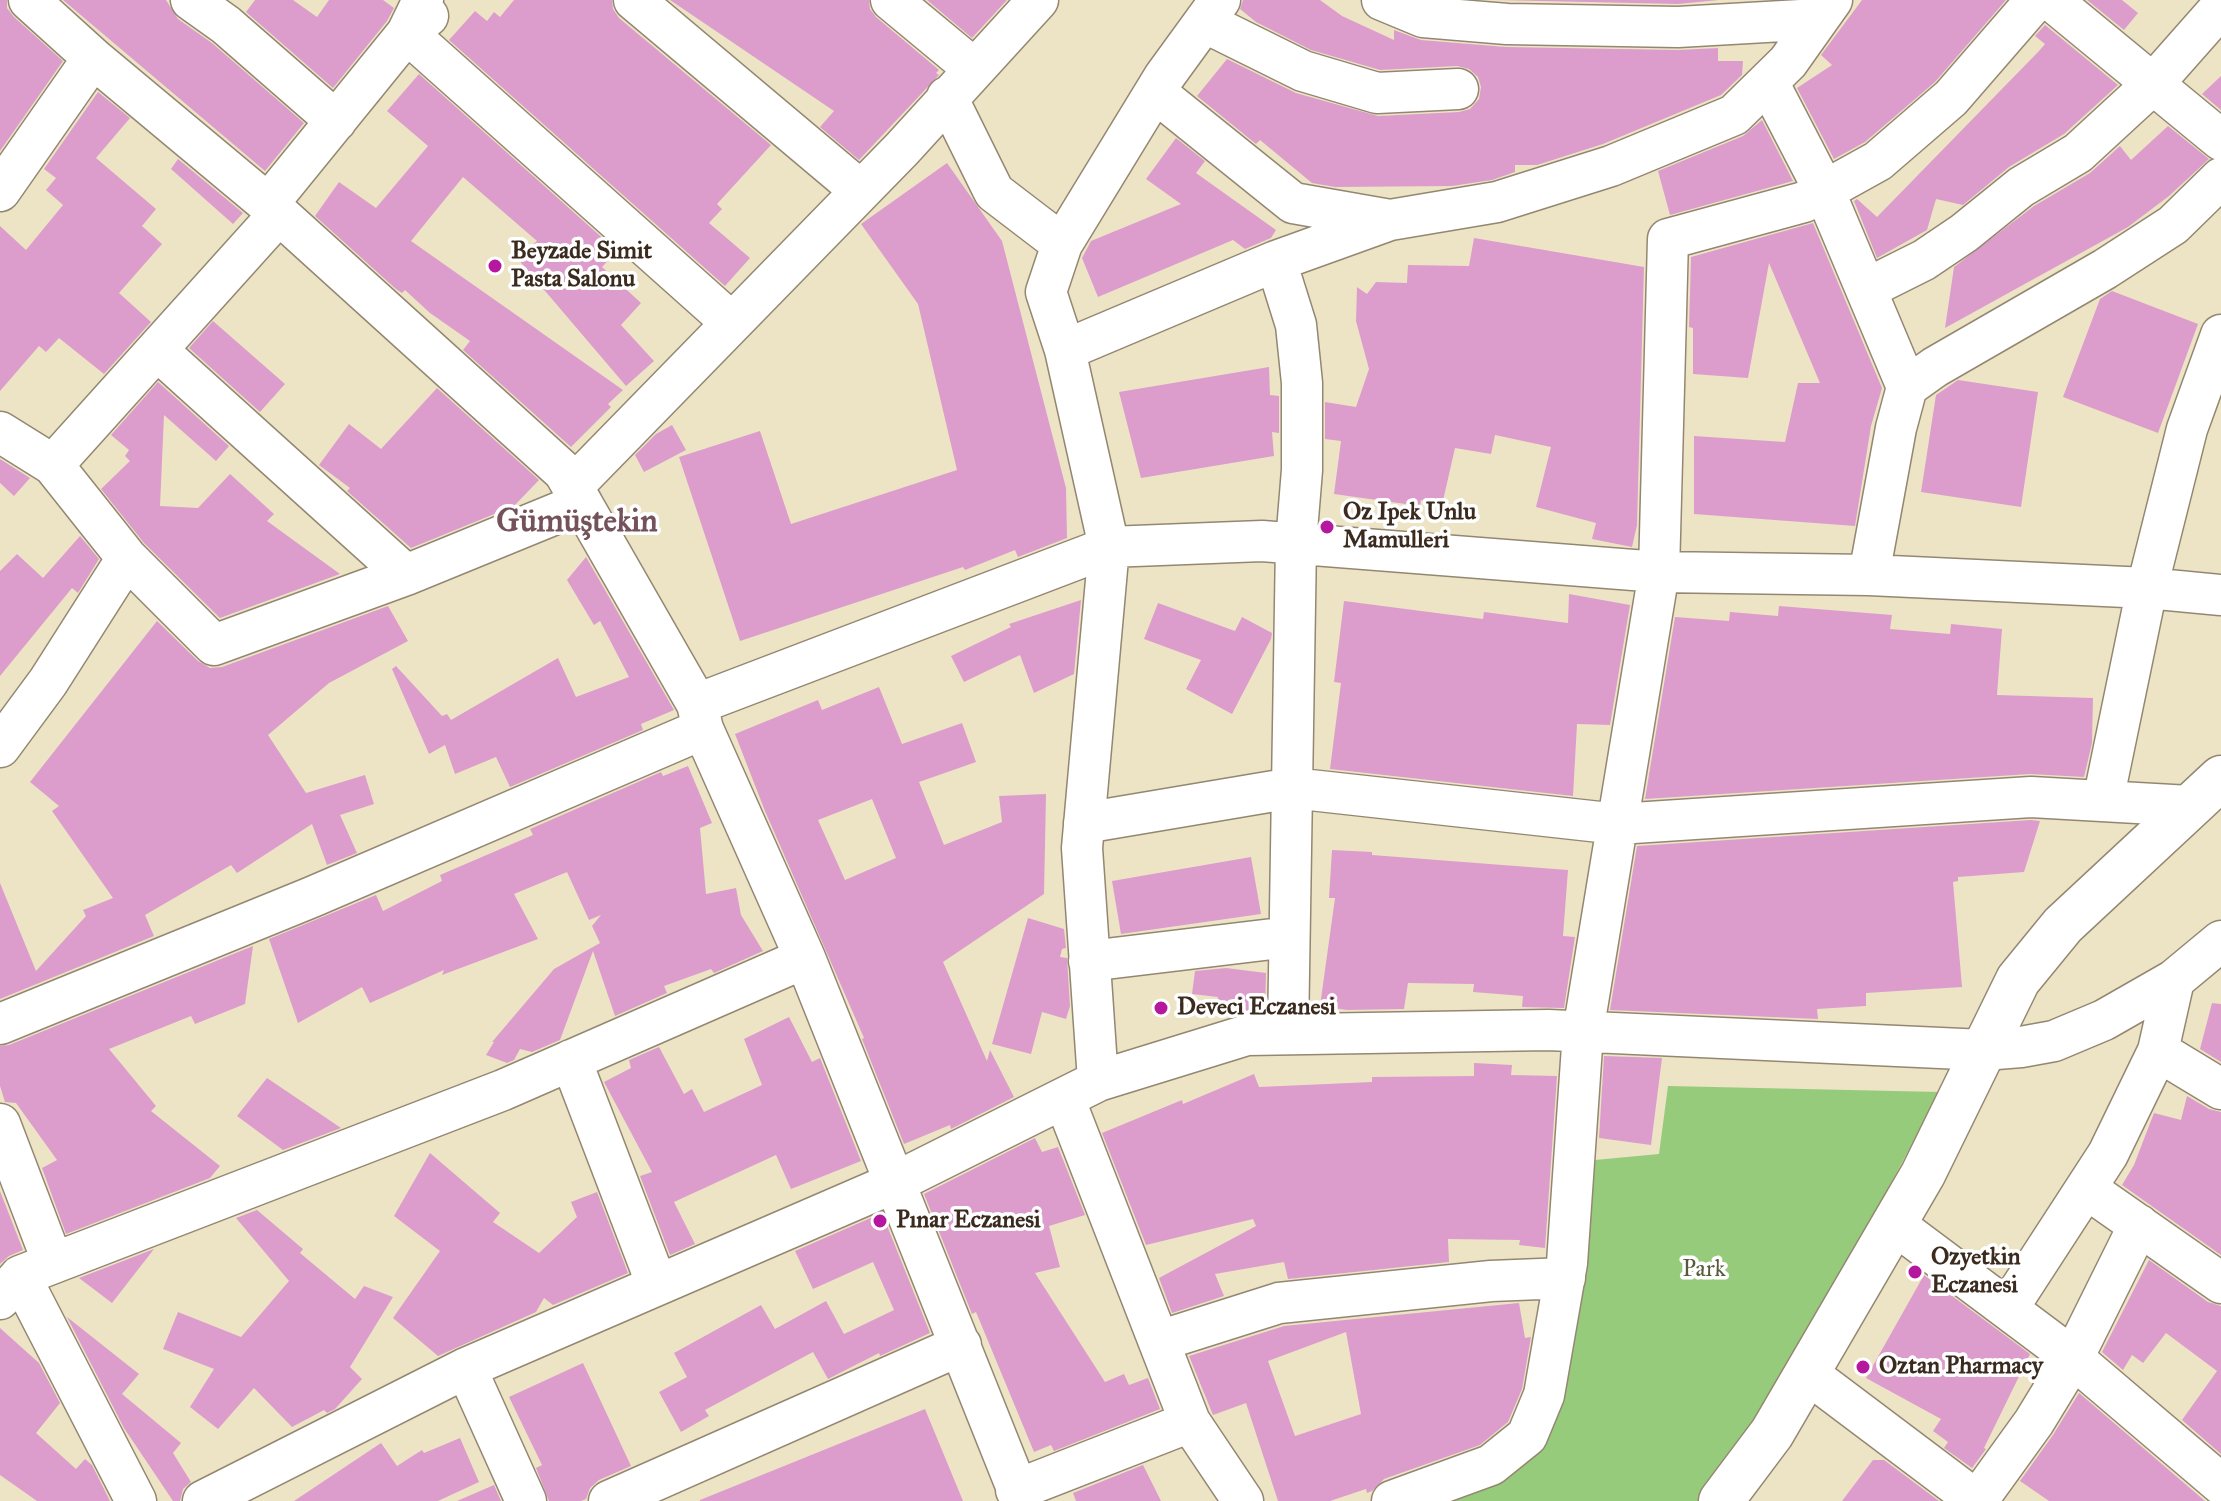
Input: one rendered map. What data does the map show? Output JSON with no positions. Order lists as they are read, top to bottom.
{
  "districts": ["Gümüştekin"],
  "parks": ["Park"],
  "places": [
    "Beyzade Simit Pasta Salonu",
    "Oz Ipek Unlu Mamulleri",
    "Deveci Eczanesi",
    "Pınar Eczanesi",
    "Ozyetkin Eczanesi",
    "Oztan Pharmacy"
  ]
}
